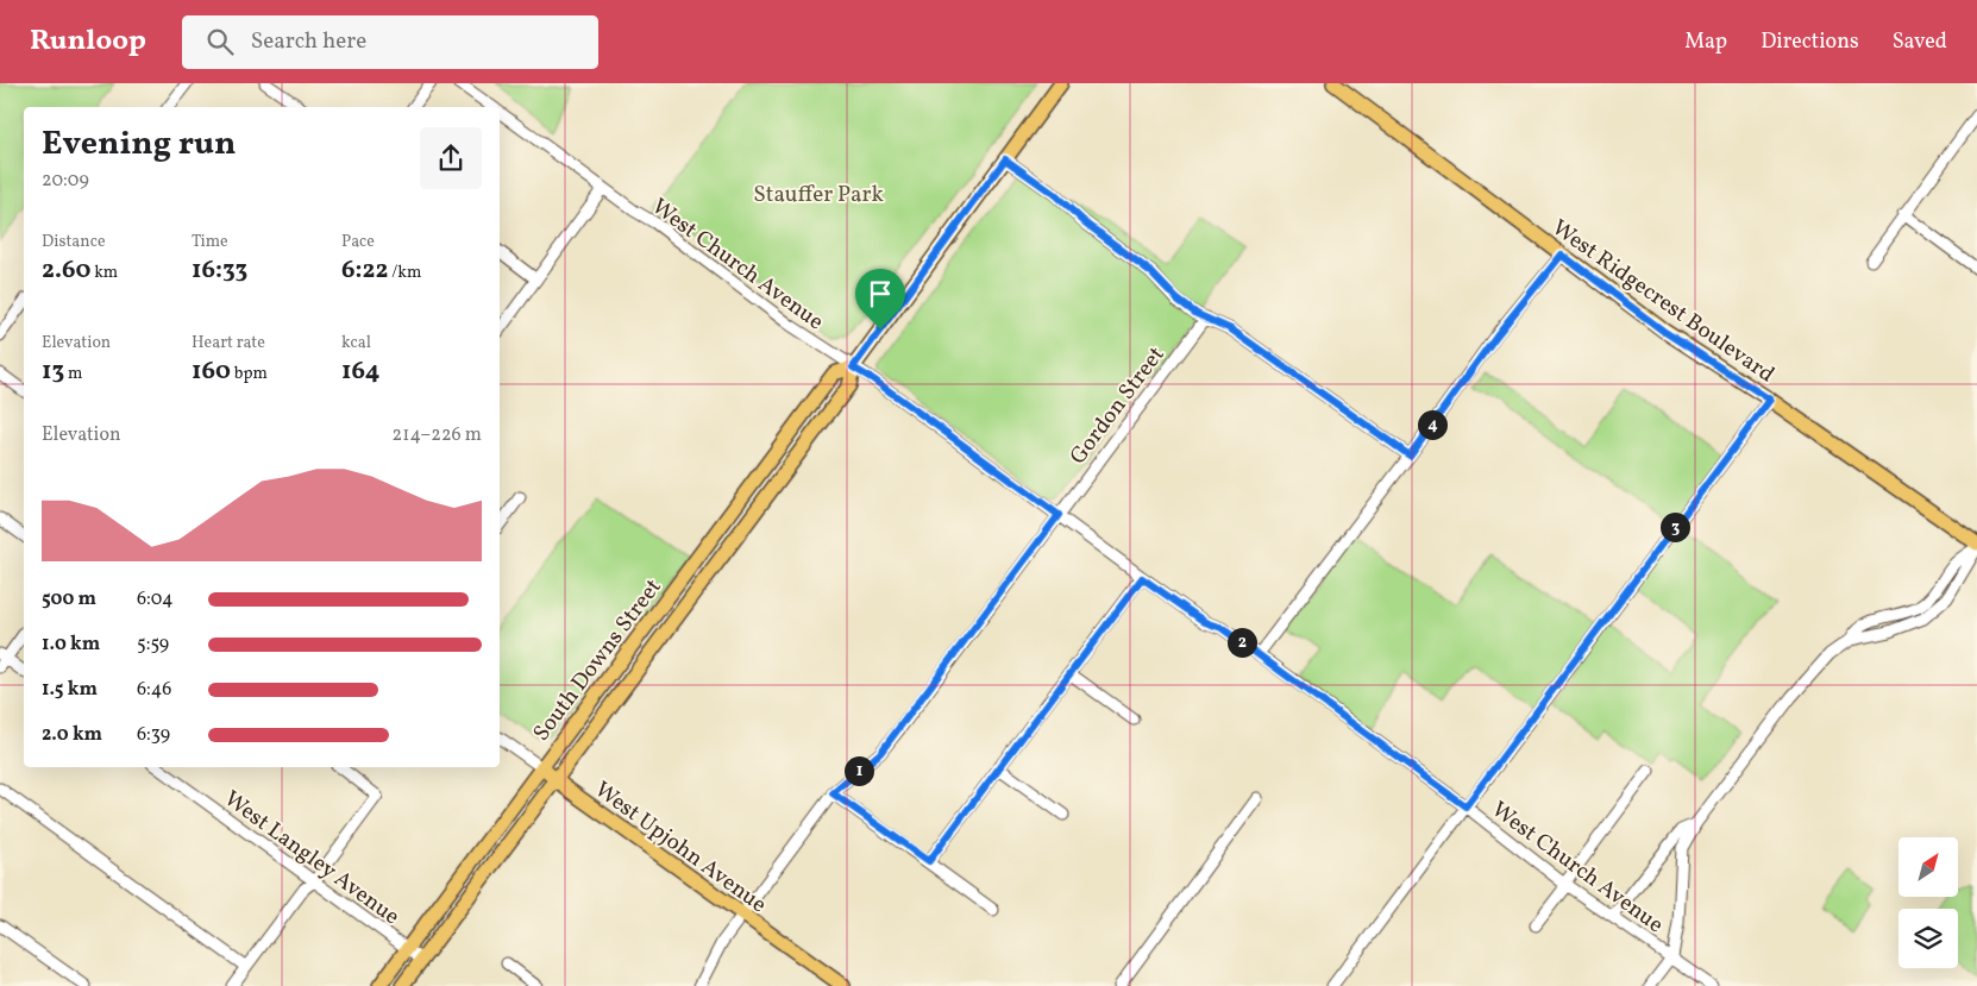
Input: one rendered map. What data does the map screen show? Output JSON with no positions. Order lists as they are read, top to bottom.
{
  "streets": {
    "main road": ["West Ridgecrest Boulevard", "South Downs Street", "West Upjohn Avenue"],
    "street": ["West Church Avenue", "Gordon Street", "West Langley Avenue"]
  },
  "crossings": [
    ["West Church Avenue", "Gordon Street"],
    ["West Church Avenue", "South Downs Street"],
    ["Gordon Street", "West Upjohn Avenue"],
    ["South Downs Street", "West Upjohn Avenue"],
    ["South Downs Street", "West Langley Avenue"]
  ],
  "parks": ["Stauffer Park"],
  "north": "top right",
  "page": {
    "header": "Runloop",
    "search": "Search here",
    "nav": ["Map", "Directions", "Saved"],
    "heading": ["Evening run", "20:09"],
    "stats": [
      ["Distance", "2.60 km"],
      ["Time", "16:33"],
      ["Pace", "6:22 /km"],
      ["Elevation", "13 m"],
      ["Heart rate", "160 bpm"],
      ["kcal", "164"]
    ],
    "pins": [
      "4",
      "3",
      "2",
      "1"
    ],
    "chart": ["Elevation", "214–226 m"],
    "list": [
      {
        "name": "500 m",
        "note": "6:04"
      },
      {
        "name": "1.0 km",
        "note": "5:59"
      },
      {
        "name": "1.5 km",
        "note": "6:46"
      },
      {
        "name": "2.0 km",
        "note": "6:39"
      }
    ]
  }
}
